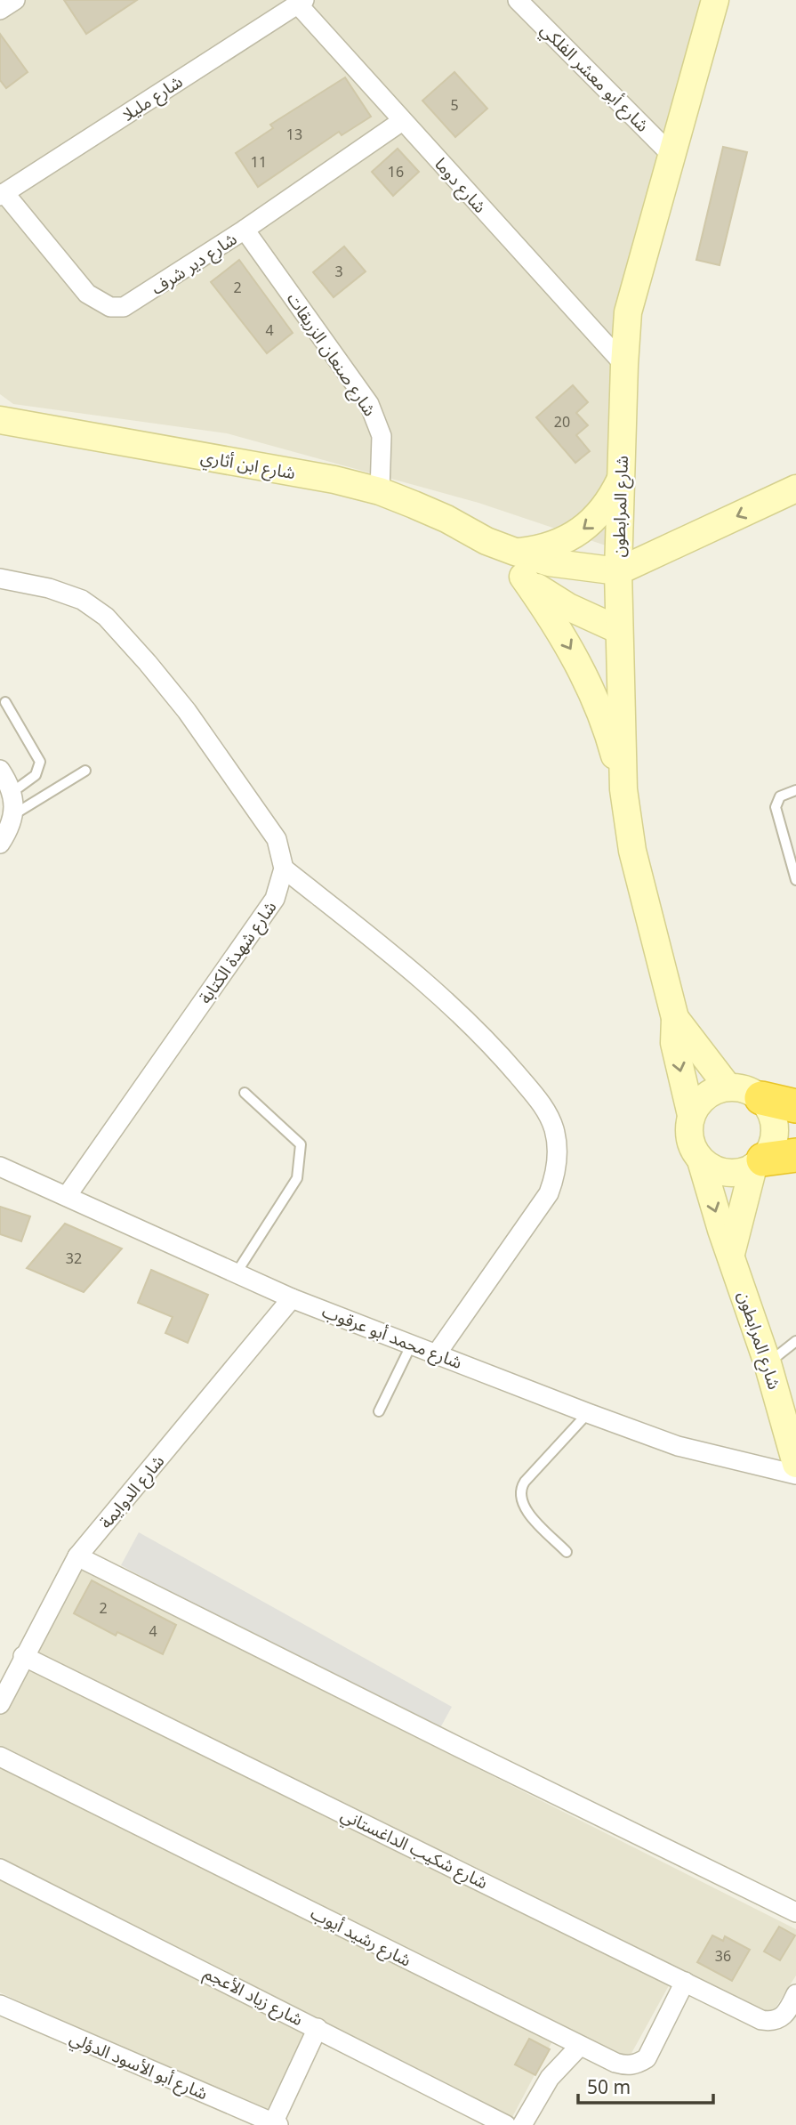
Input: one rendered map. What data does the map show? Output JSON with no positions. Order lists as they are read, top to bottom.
{
  "streets": {
    "street": [
      "شارع أبو معشر الفلكي",
      "شارع مليلا",
      "شارع دوما",
      "شارع دير شرف",
      "شارع صنعان الزريقات",
      "شارع ابن أثاري",
      "شارع المرابطون",
      "شارع شهدة الكتابة",
      "شارع محمد أبو عرقوب",
      "شارع الدوايمة",
      "شارع شكيب الداغستاني",
      "شارع رشيد أيوب",
      "شارع زياد الأعجم",
      "شارع أبو الأسود الدؤلي"
    ]
  },
  "crossings": [
    ["شارع أبو معشر الفلكي", "شارع المرابطون"],
    ["شارع مليلا", "شارع دوما"],
    ["شارع مليلا", "شارع دير شرف"],
    ["شارع دوما", "شارع دير شرف"],
    ["شارع دوما", "شارع المرابطون"],
    ["شارع دير شرف", "شارع صنعان الزريقات"],
    ["شارع صنعان الزريقات", "شارع ابن أثاري"],
    ["شارع ابن أثاري", "شارع المرابطون"],
    ["شارع شهدة الكتابة", "شارع محمد أبو عرقوب"],
    ["شارع محمد أبو عرقوب", "شارع الدوايمة"],
    ["شارع الدوايمة", "شارع شكيب الداغستاني"],
    ["شارع شكيب الداغستاني", "شارع رشيد أيوب"]
  ],
  "house_numbers": [
    "5",
    "13",
    "11",
    "16",
    "3",
    "2",
    "4",
    "20",
    "32",
    "2",
    "4",
    "36"
  ],
  "scale_bar": "50 m"
}
